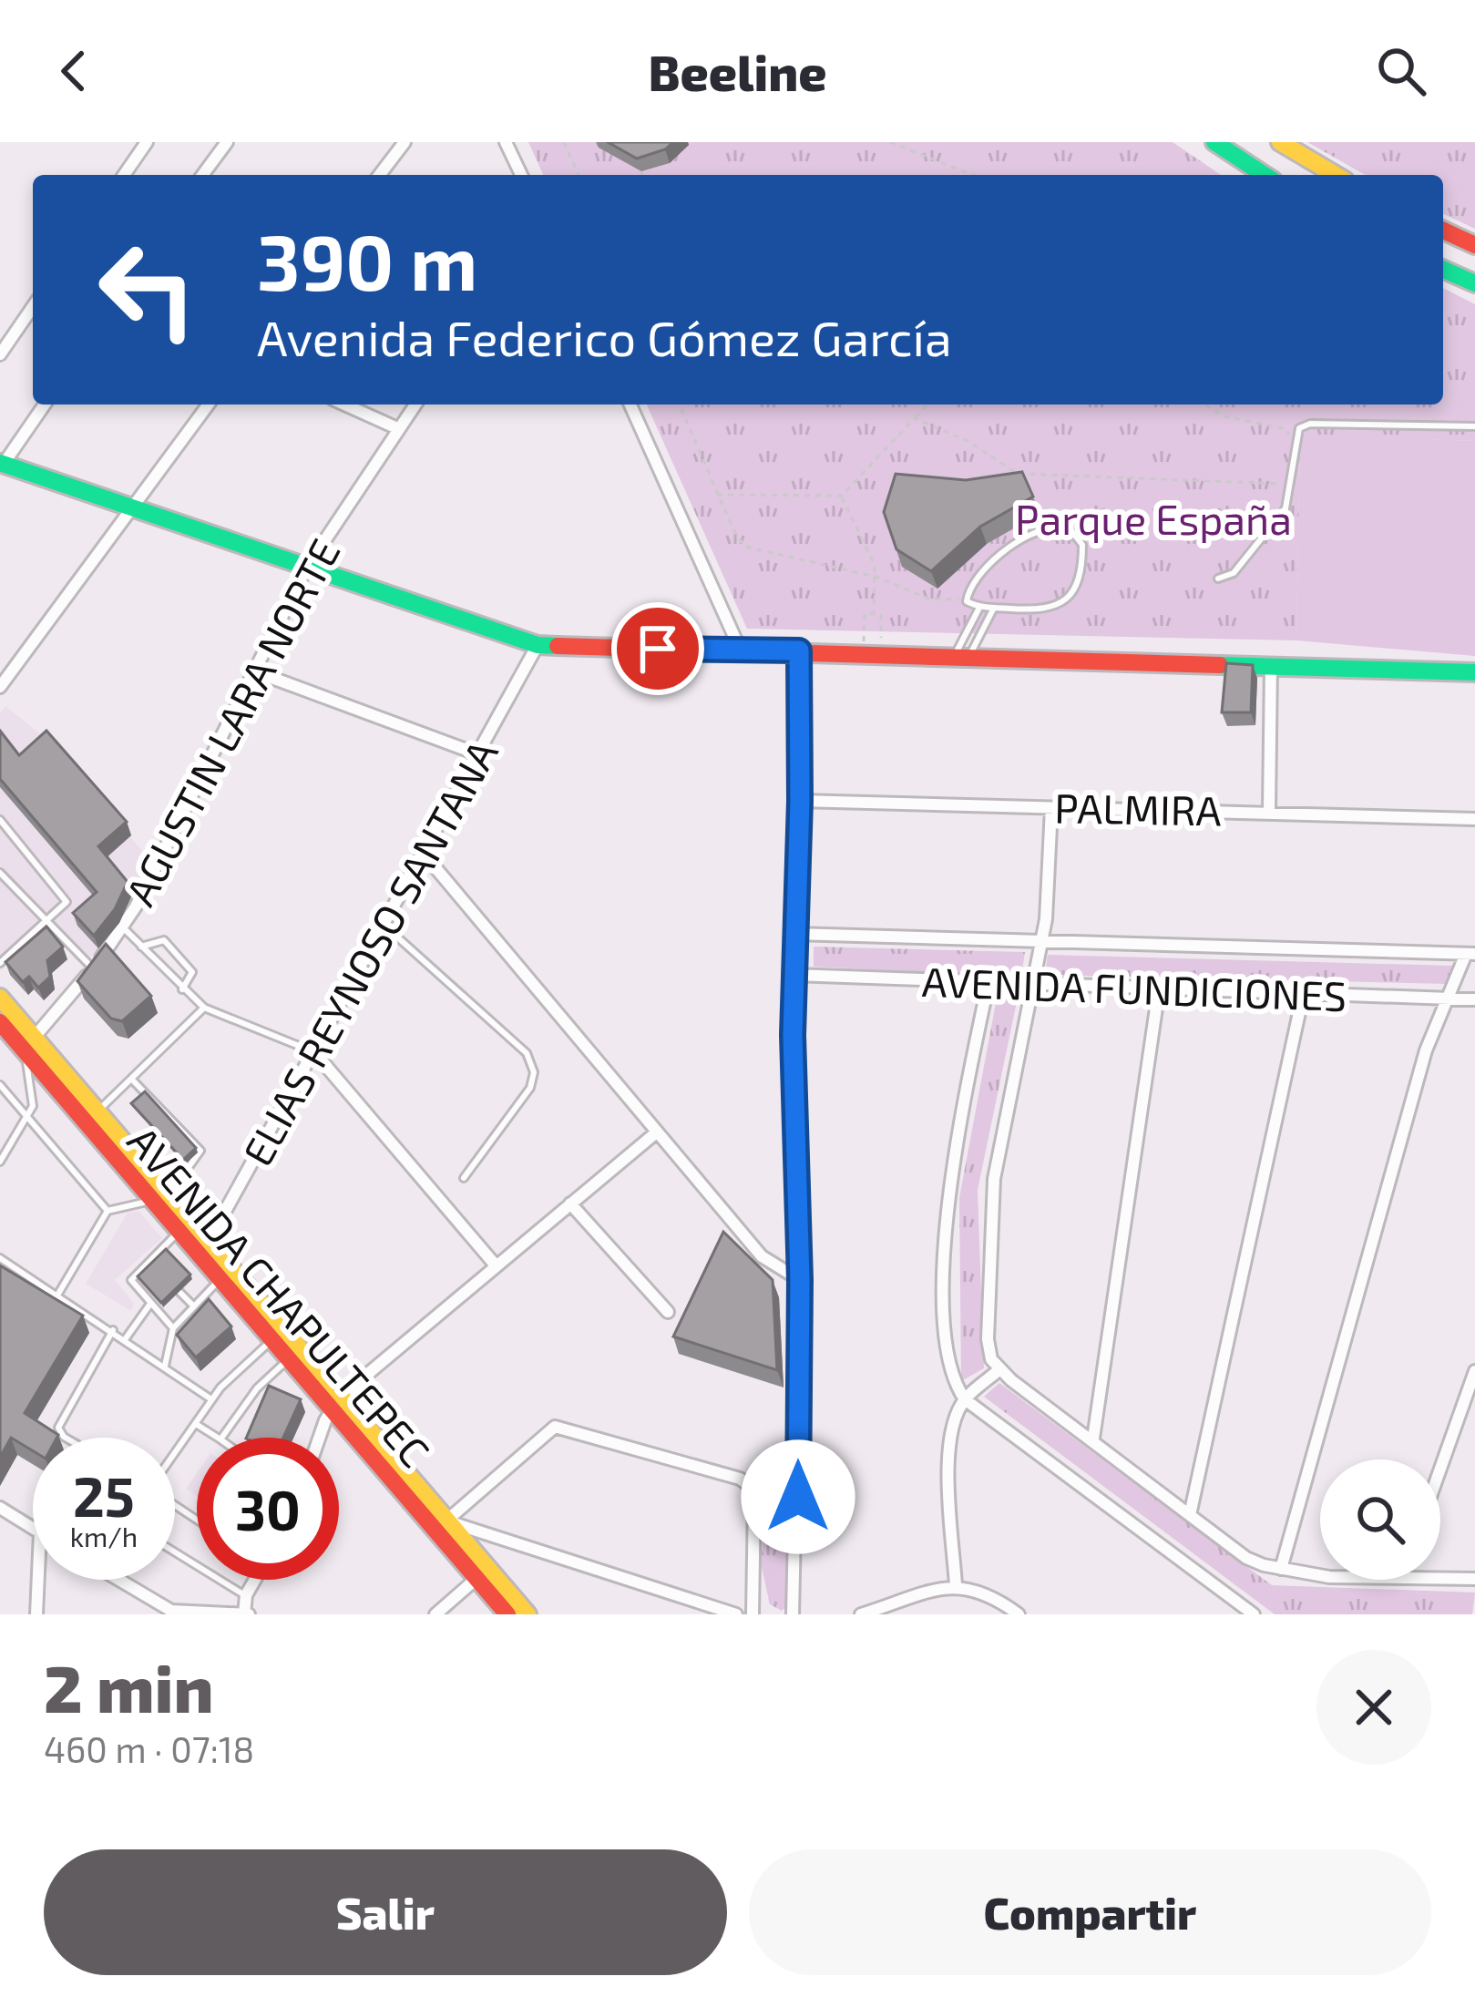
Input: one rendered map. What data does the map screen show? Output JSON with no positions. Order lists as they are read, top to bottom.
{
  "streets": {
    "main road": ["AVENIDA CHAPULTEPEC"],
    "street": [
      "AGUSTIN LARA NORTE",
      "PALMIRA",
      "ELIAS REYNOSO SANTANA",
      "AVENIDA FUNDICIONES"
    ]
  },
  "crossings": [
    ["AGUSTIN LARA NORTE", "AVENIDA CHAPULTEPEC"],
    ["ELIAS REYNOSO SANTANA", "AVENIDA CHAPULTEPEC"]
  ],
  "parks": ["Parque España"],
  "page": {
    "header": "Beeline",
    "turn": ["390 m", "Avenida Federico Gómez García"],
    "speed": "25 km/h",
    "limit": "30",
    "heading": ["2 min", "460 m · 07:18"],
    "buttons": ["Salir", "Compartir"]
  }
}
